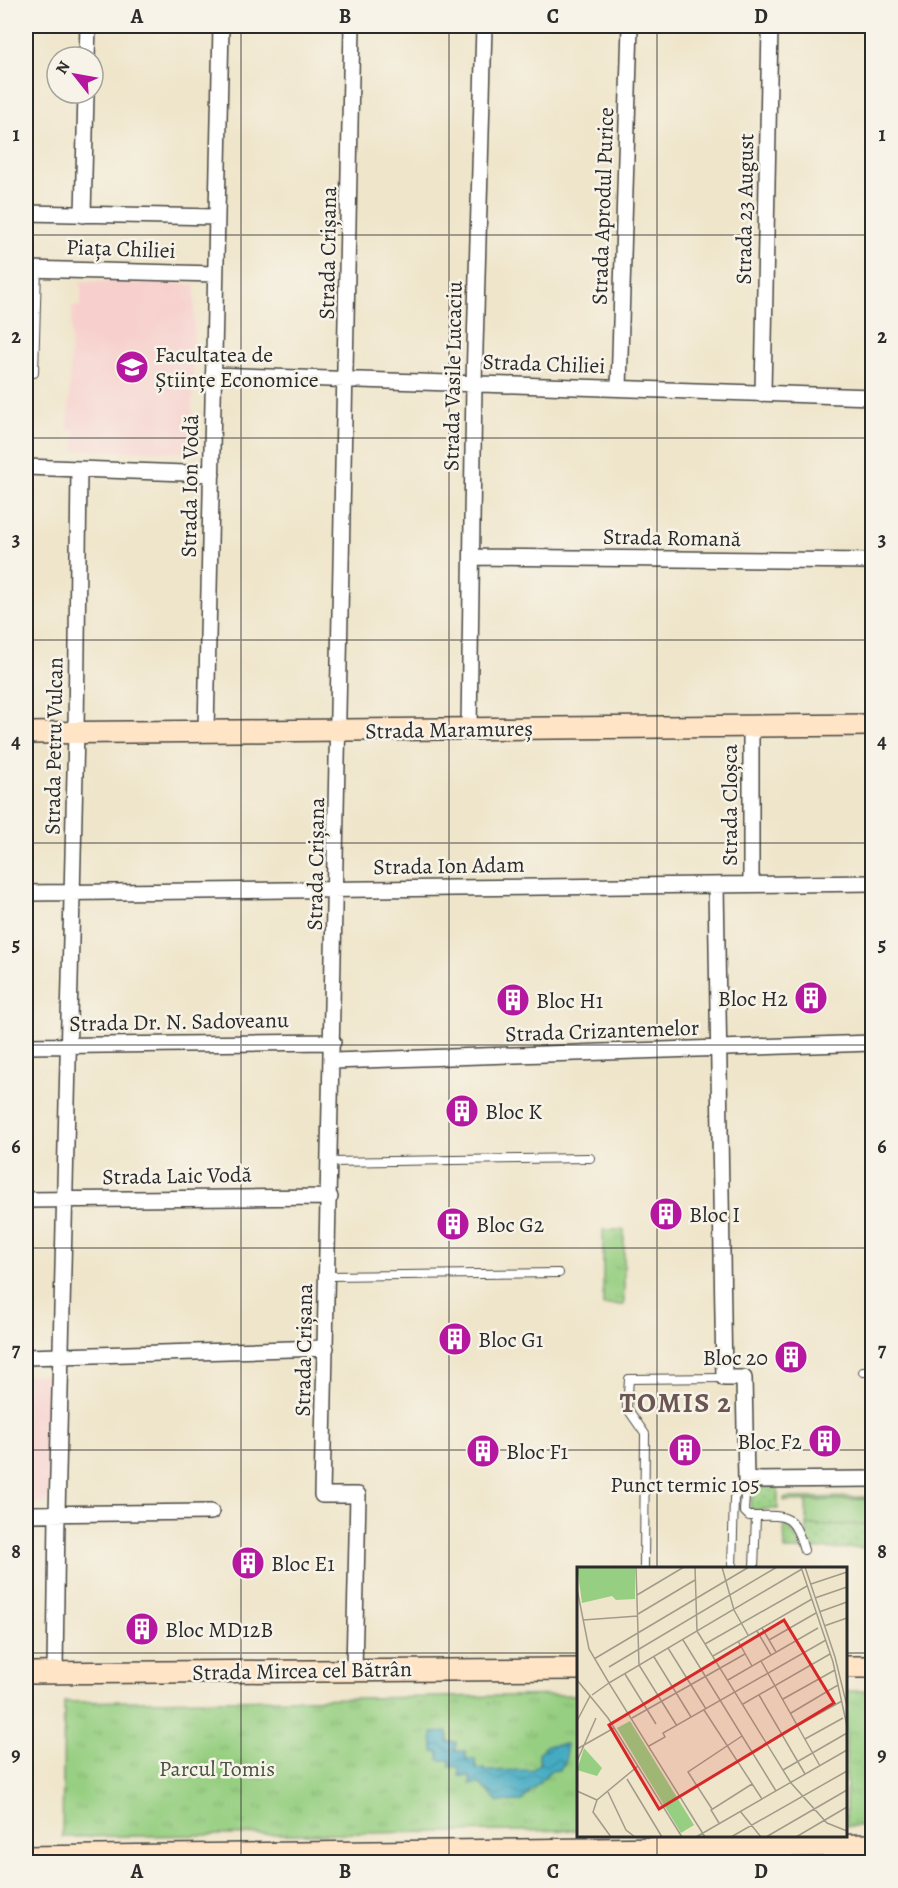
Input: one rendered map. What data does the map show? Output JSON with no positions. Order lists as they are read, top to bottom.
{
  "streets": {
    "main road": ["Strada Maramureș", "Strada Mircea cel Bătrân"],
    "street": [
      "Strada Aprodul Purice",
      "Strada 23 August",
      "Piața Chiliei",
      "Strada Crișana",
      "Strada Chiliei",
      "Strada Vasile Lucaciu",
      "Strada Ion Vodă",
      "Strada Romană",
      "Strada Petru Vulcan",
      "Strada Cloșca",
      "Strada Ion Adam",
      "Strada Dr. N. Sadoveanu",
      "Strada Crizantemelor",
      "Strada Laic Vodă"
    ]
  },
  "crossings": [
    ["Strada Aprodul Purice", "Strada Chiliei"],
    ["Strada 23 August", "Strada Chiliei"],
    ["Piața Chiliei", "Strada Ion Vodă"],
    ["Strada Crișana", "Strada Chiliei"],
    ["Strada Crișana", "Strada Maramureș"],
    ["Strada Crișana", "Strada Ion Adam"],
    ["Strada Crișana", "Strada Dr. N. Sadoveanu"],
    ["Strada Crișana", "Strada Crizantemelor"],
    ["Strada Crișana", "Strada Laic Vodă"],
    ["Strada Crișana", "Strada Mircea cel Bătrân"],
    ["Strada Chiliei", "Strada Vasile Lucaciu"],
    ["Strada Chiliei", "Strada Ion Vodă"],
    ["Strada Vasile Lucaciu", "Strada Romană"],
    ["Strada Vasile Lucaciu", "Strada Maramureș"],
    ["Strada Ion Vodă", "Strada Maramureș"],
    ["Strada Maramureș", "Strada Petru Vulcan"],
    ["Strada Maramureș", "Strada Cloșca"],
    ["Strada Petru Vulcan", "Strada Ion Adam"],
    ["Strada Petru Vulcan", "Strada Dr. N. Sadoveanu"],
    ["Strada Petru Vulcan", "Strada Laic Vodă"],
    ["Strada Petru Vulcan", "Strada Mircea cel Bătrân"],
    ["Strada Cloșca", "Strada Ion Adam"],
    ["Strada Cloșca", "Strada Crizantemelor"]
  ],
  "districts": ["TOMIS 2"],
  "parks": ["Parcul Tomis"],
  "places": {
    "school or university": ["Facultatea de Științe Economice"],
    "building": [
      "Bloc H2",
      "Bloc H1",
      "Bloc K",
      "Bloc I",
      "Bloc G2",
      "Bloc G1",
      "Bloc 20",
      "Bloc F2",
      "Punct termic 105",
      "Bloc F1",
      "Bloc E1",
      "Bloc MD12B"
    ]
  },
  "north": "top left",
  "grid": {
    "columns": [
      "A",
      "B",
      "C",
      "D"
    ],
    "rows": [
      "1",
      "2",
      "3",
      "4",
      "5",
      "6",
      "7",
      "8",
      "9"
    ]
  }
}
